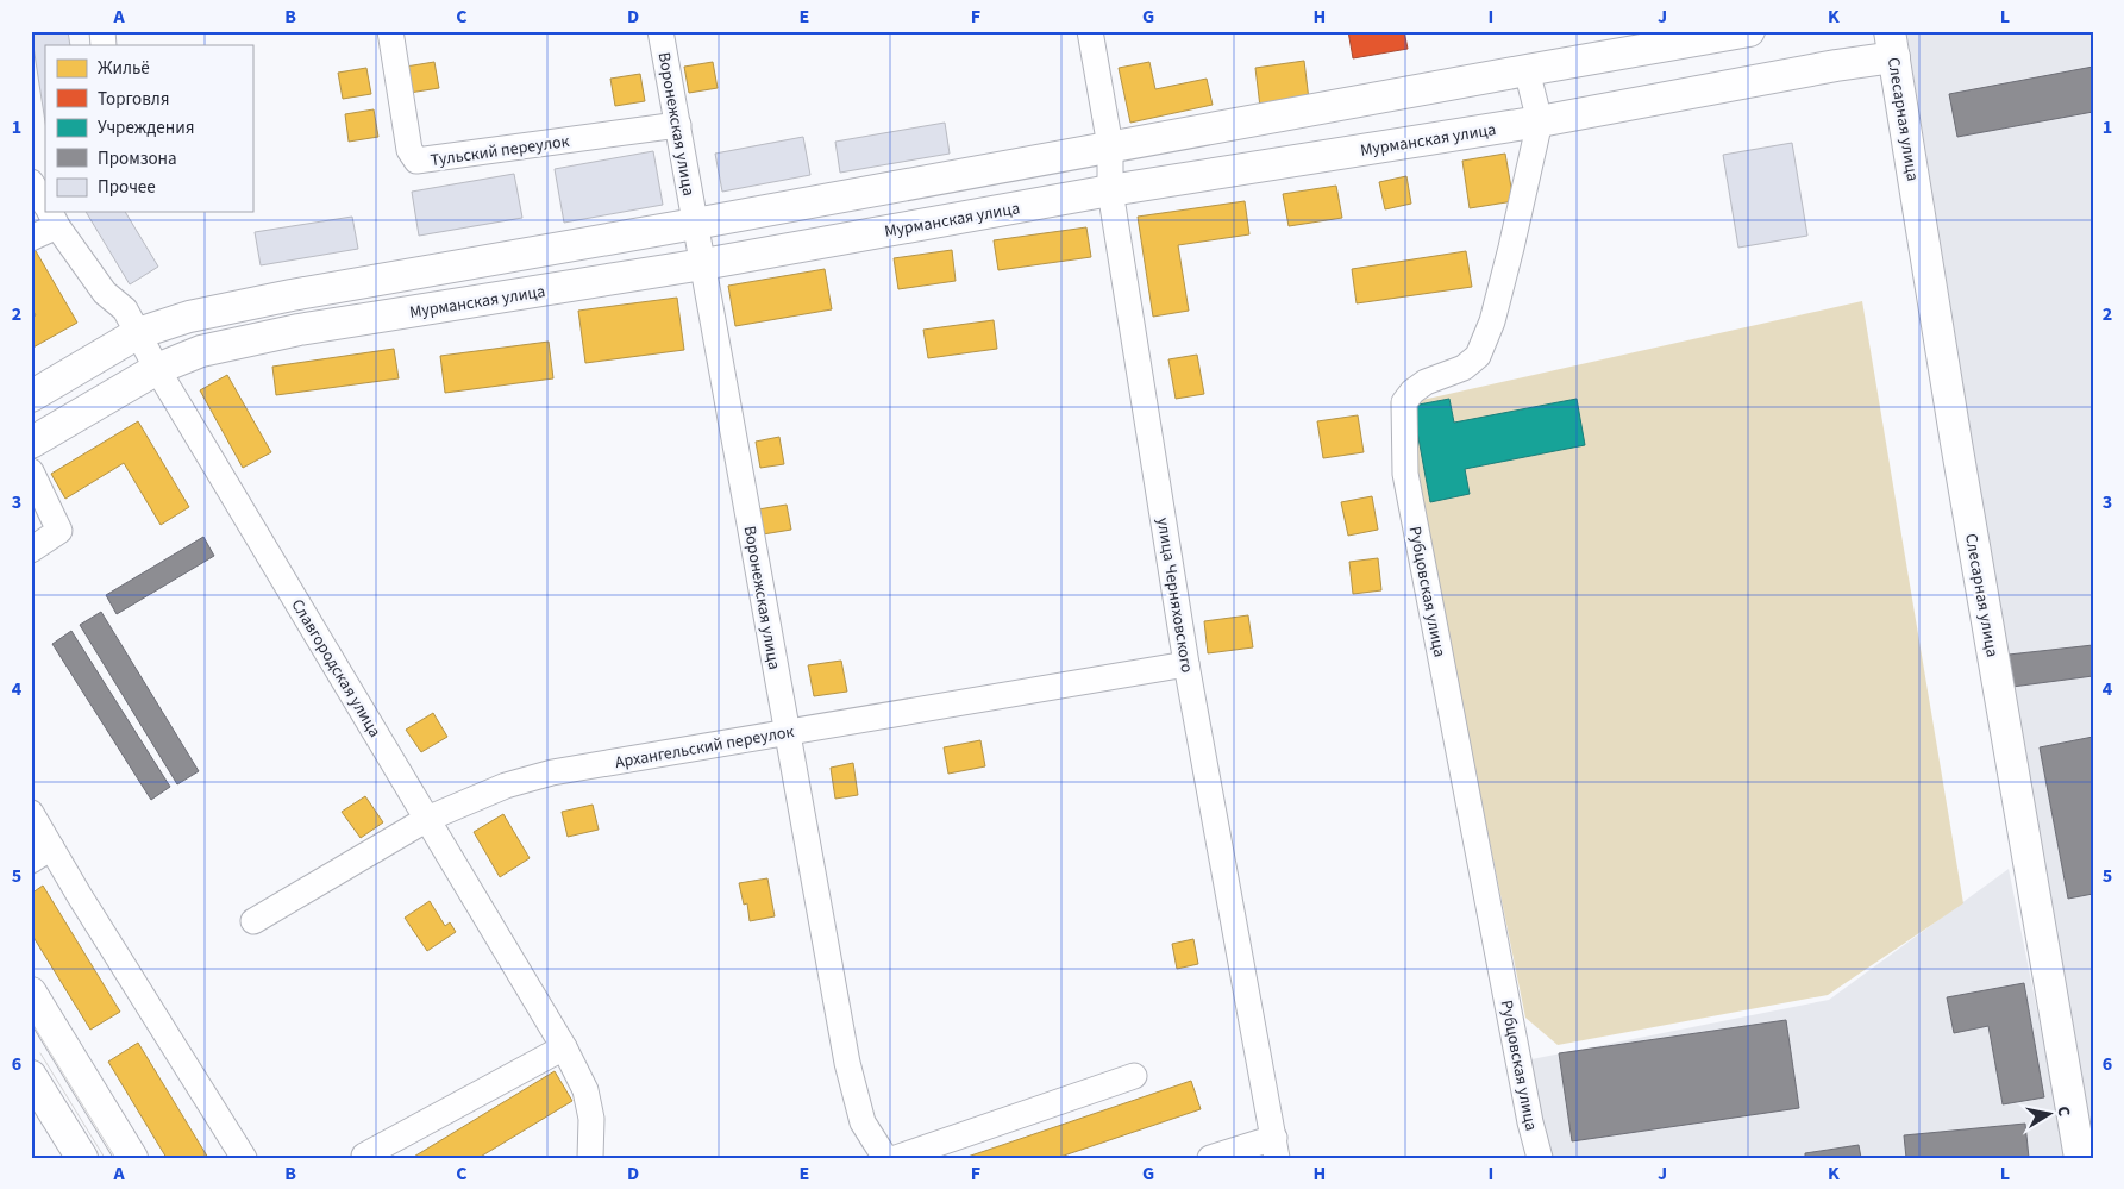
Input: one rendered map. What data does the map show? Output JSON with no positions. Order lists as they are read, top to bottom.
{
  "streets": {
    "main road": ["Слесарная улица", "Мурманская улица"],
    "street": [
      "Воронежская улица",
      "Тульский переулок",
      "Рубцовская улица",
      "улица Черняховского",
      "Славгородская улица",
      "Архангельский переулок"
    ]
  },
  "crossings": [
    ["Слесарная улица", "Мурманская улица"],
    ["Воронежская улица", "Мурманская улица"],
    ["Воронежская улица", "Тульский переулок"],
    ["Воронежская улица", "Архангельский переулок"],
    ["Мурманская улица", "Рубцовская улица"],
    ["Мурманская улица", "улица Черняховского"],
    ["Мурманская улица", "Славгородская улица"],
    ["улица Черняховского", "Архангельский переулок"],
    ["Славгородская улица", "Архангельский переулок"]
  ],
  "legend": [
    "Жильё",
    "Торговля",
    "Учреждения",
    "Промзона",
    "Прочее"
  ],
  "north": "right",
  "grid": {
    "columns": [
      "A",
      "B",
      "C",
      "D",
      "E",
      "F",
      "G",
      "H",
      "I",
      "J",
      "K",
      "L"
    ],
    "rows": [
      "1",
      "2",
      "3",
      "4",
      "5",
      "6"
    ]
  }
}
